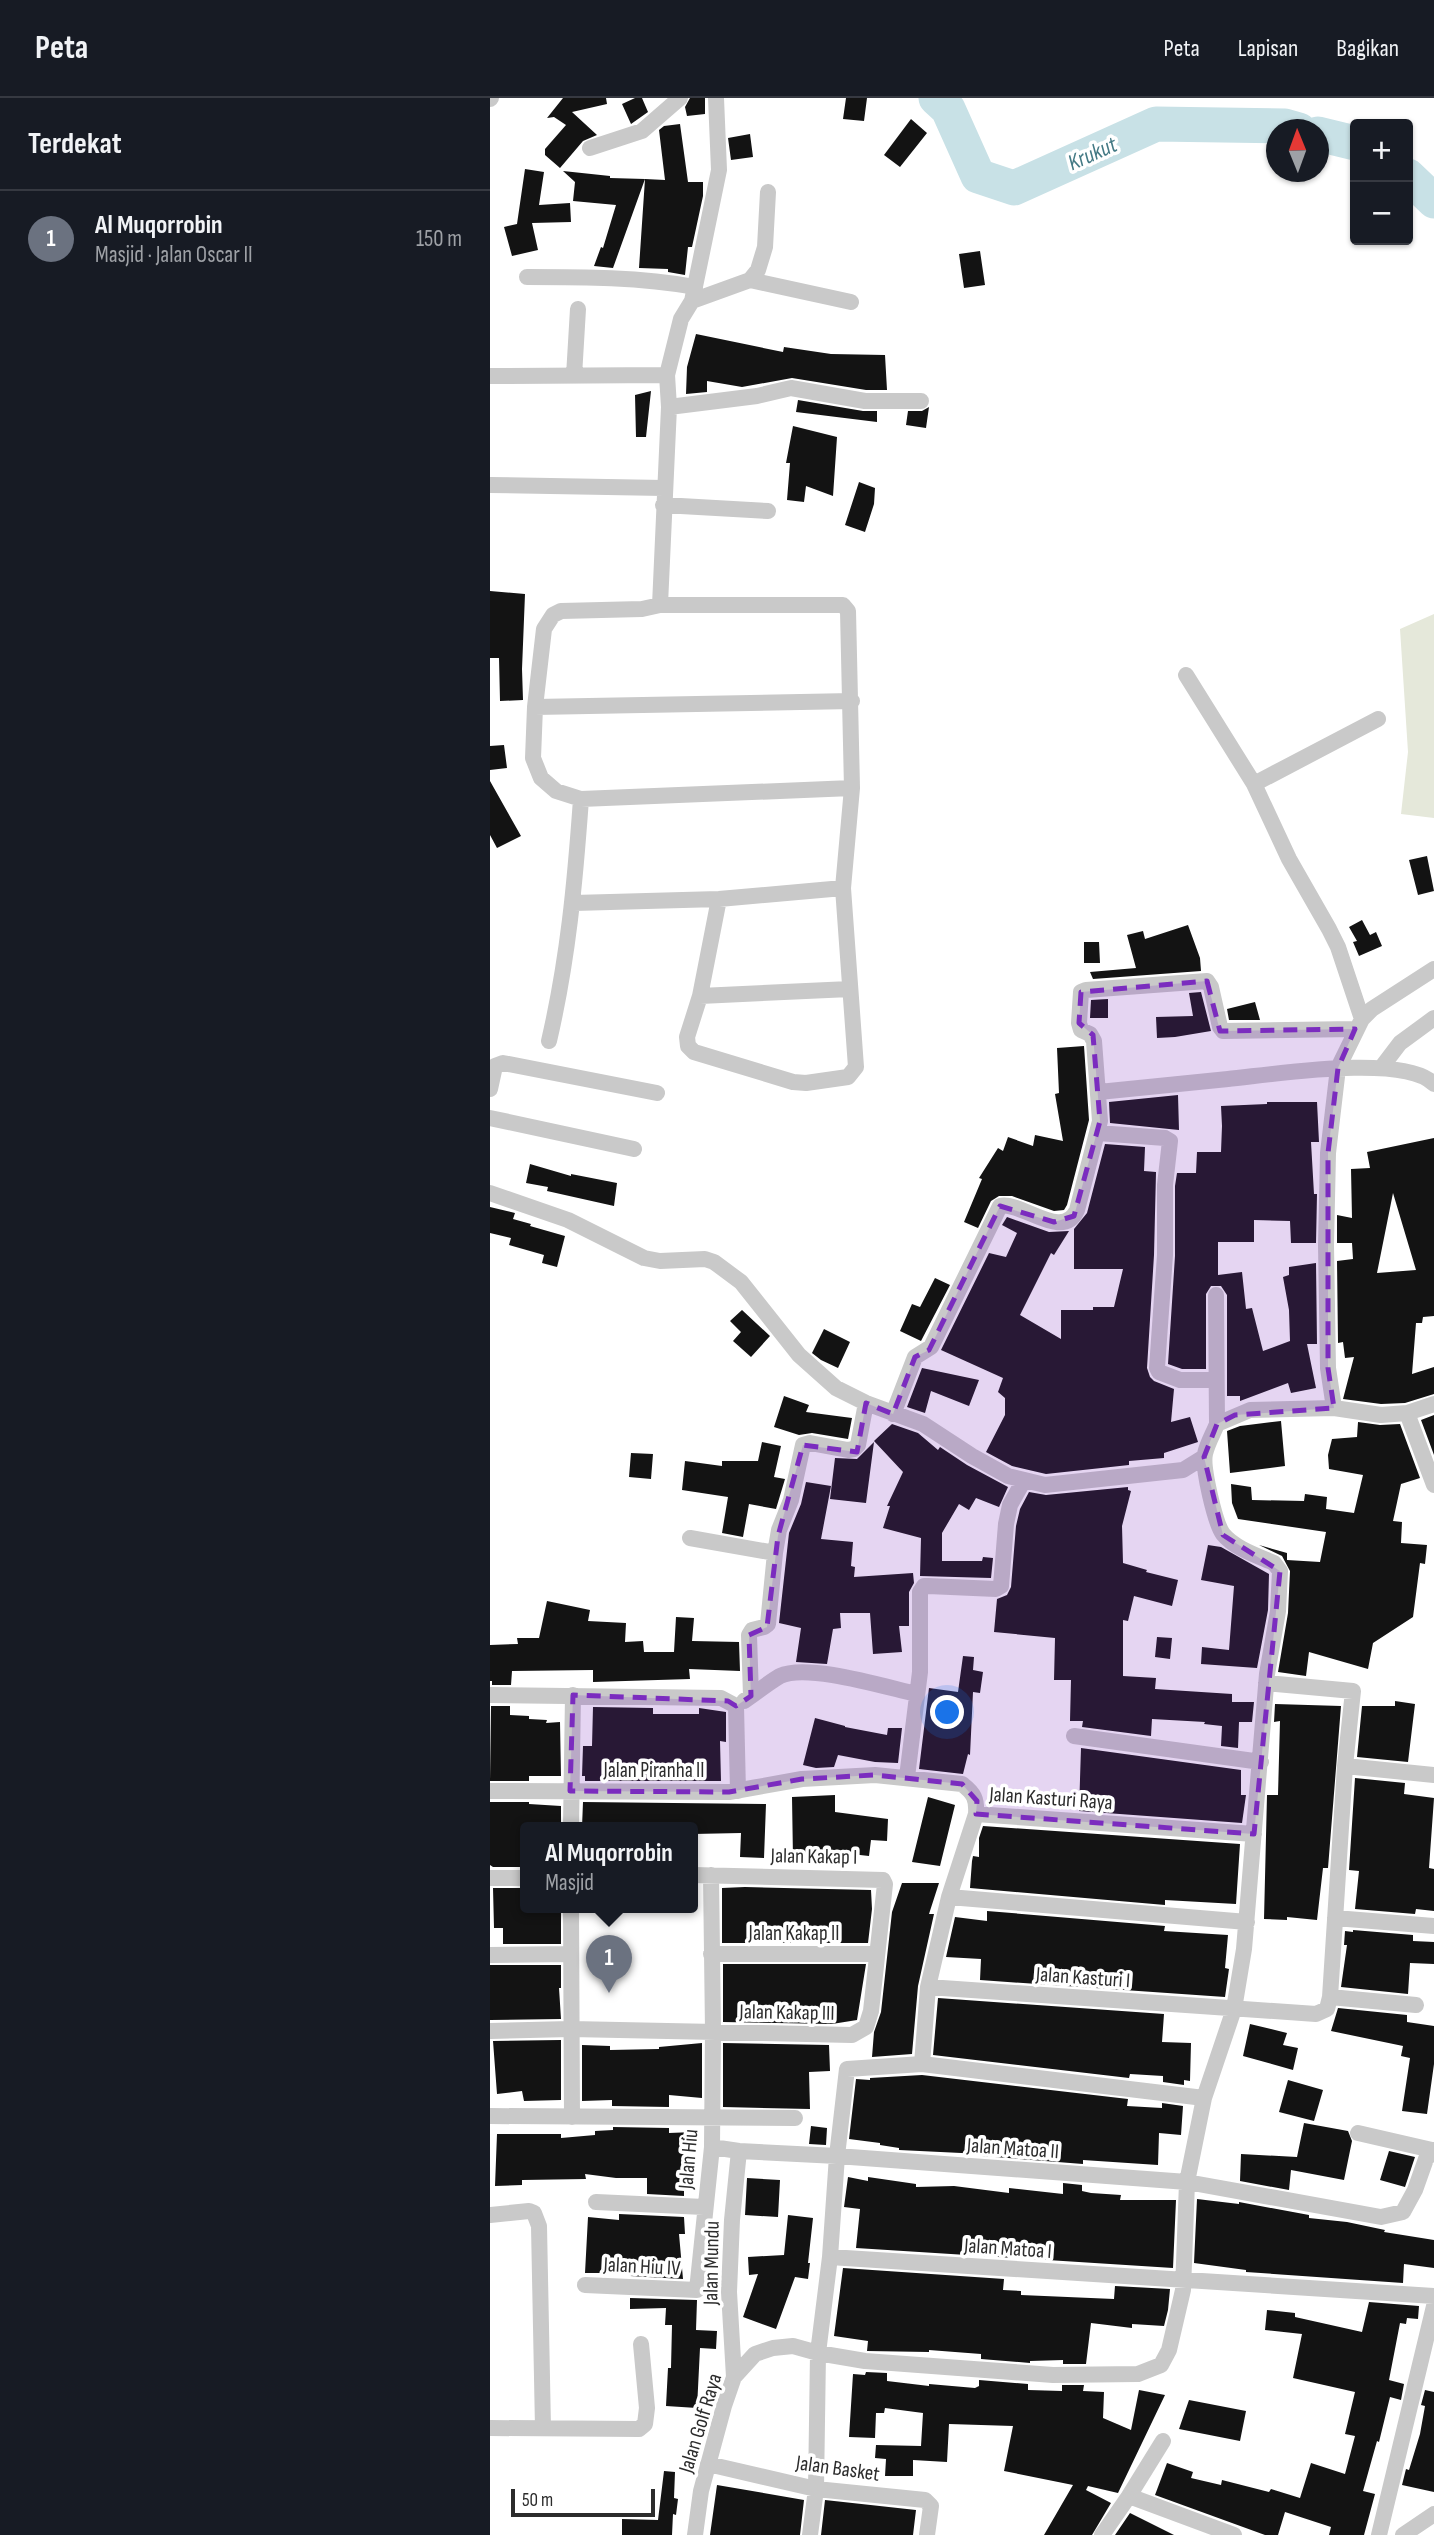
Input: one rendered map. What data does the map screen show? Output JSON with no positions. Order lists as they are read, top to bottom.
{
  "streets": {
    "street": [
      "Jalan Piranha II",
      "Jalan Kasturi Raya",
      "Jalan Kakap I",
      "Jalan Kakap II",
      "Jalan Kasturi I",
      "Jalan Kakap III",
      "Jalan Matoa II",
      "Jalan Hiu",
      "Jalan Matoa I",
      "Jalan Mundu",
      "Jalan Hiu IV",
      "Jalan Golf Raya",
      "Jalan Basket"
    ]
  },
  "crossings": [
    ["Jalan Piranha II", "Jalan Kasturi Raya"],
    ["Jalan Kasturi Raya", "Jalan Kasturi I"],
    ["Jalan Kasturi Raya", "Jalan Golf Raya"],
    ["Jalan Kakap I", "Jalan Kakap II"],
    ["Jalan Kakap I", "Jalan Kakap III"],
    ["Jalan Kakap I", "Jalan Hiu"],
    ["Jalan Kakap II", "Jalan Kakap III"],
    ["Jalan Kakap II", "Jalan Hiu"],
    ["Jalan Kasturi I", "Jalan Golf Raya"],
    ["Jalan Kakap III", "Jalan Hiu"],
    ["Jalan Matoa II", "Jalan Hiu"],
    ["Jalan Matoa II", "Jalan Mundu"],
    ["Jalan Matoa II", "Jalan Golf Raya"],
    ["Jalan Hiu", "Jalan Hiu IV"],
    ["Jalan Matoa I", "Jalan Golf Raya"],
    ["Jalan Mundu", "Jalan Golf Raya"],
    ["Jalan Golf Raya", "Jalan Basket"]
  ],
  "water": ["Krukut"],
  "scale_bar": "50 m",
  "north": "top",
  "page": {
    "header": "Peta",
    "nav": ["Peta", "Lapisan", "Bagikan"],
    "heading": "Terdekat",
    "map_buttons": ["+", "−"],
    "list": [
      {
        "mark": "1",
        "name": "Al Muqorrobin",
        "note": "Masjid · Jalan Oscar II",
        "value": "150 m"
      }
    ],
    "popup": ["Al Muqorrobin", "Masjid"],
    "pins": "1",
    "scale": "50 m"
  }
}
